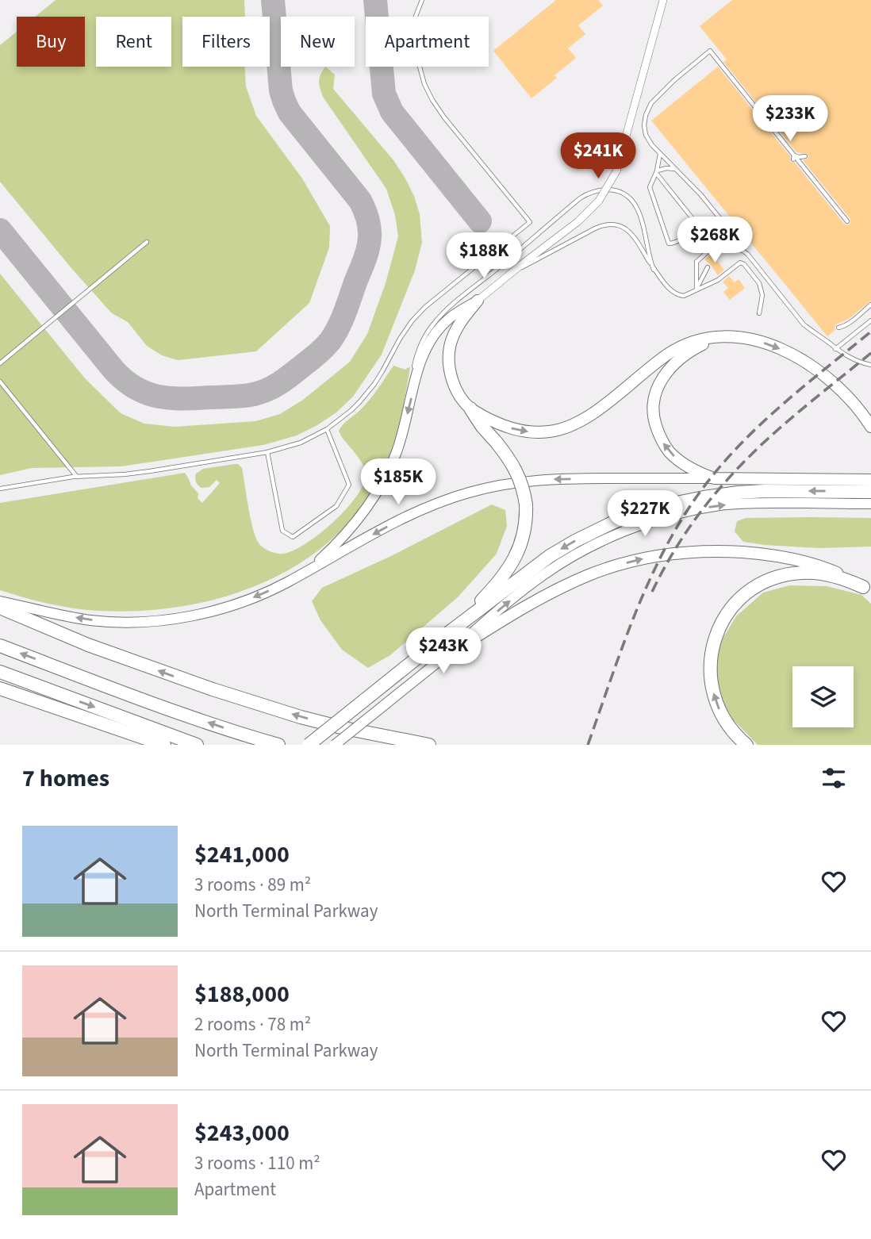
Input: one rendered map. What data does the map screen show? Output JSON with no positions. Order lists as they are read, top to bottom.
{
  "page": {
    "chip": [
      "Buy",
      "Rent",
      "Filters",
      "New",
      "Apartment"
    ],
    "price": [
      "$233K",
      "$241K",
      "$268K",
      "$188K",
      "$185K",
      "$227K",
      "$243K"
    ],
    "heading": "7 homes",
    "list": [
      {
        "name": "$241,000",
        "note": "3 rooms · 89 m² · North Terminal Parkway"
      },
      {
        "name": "$188,000",
        "note": "2 rooms · 78 m² · North Terminal Parkway"
      },
      {
        "name": "$243,000",
        "note": "3 rooms · 110 m² · Apartment"
      }
    ]
  }
}
